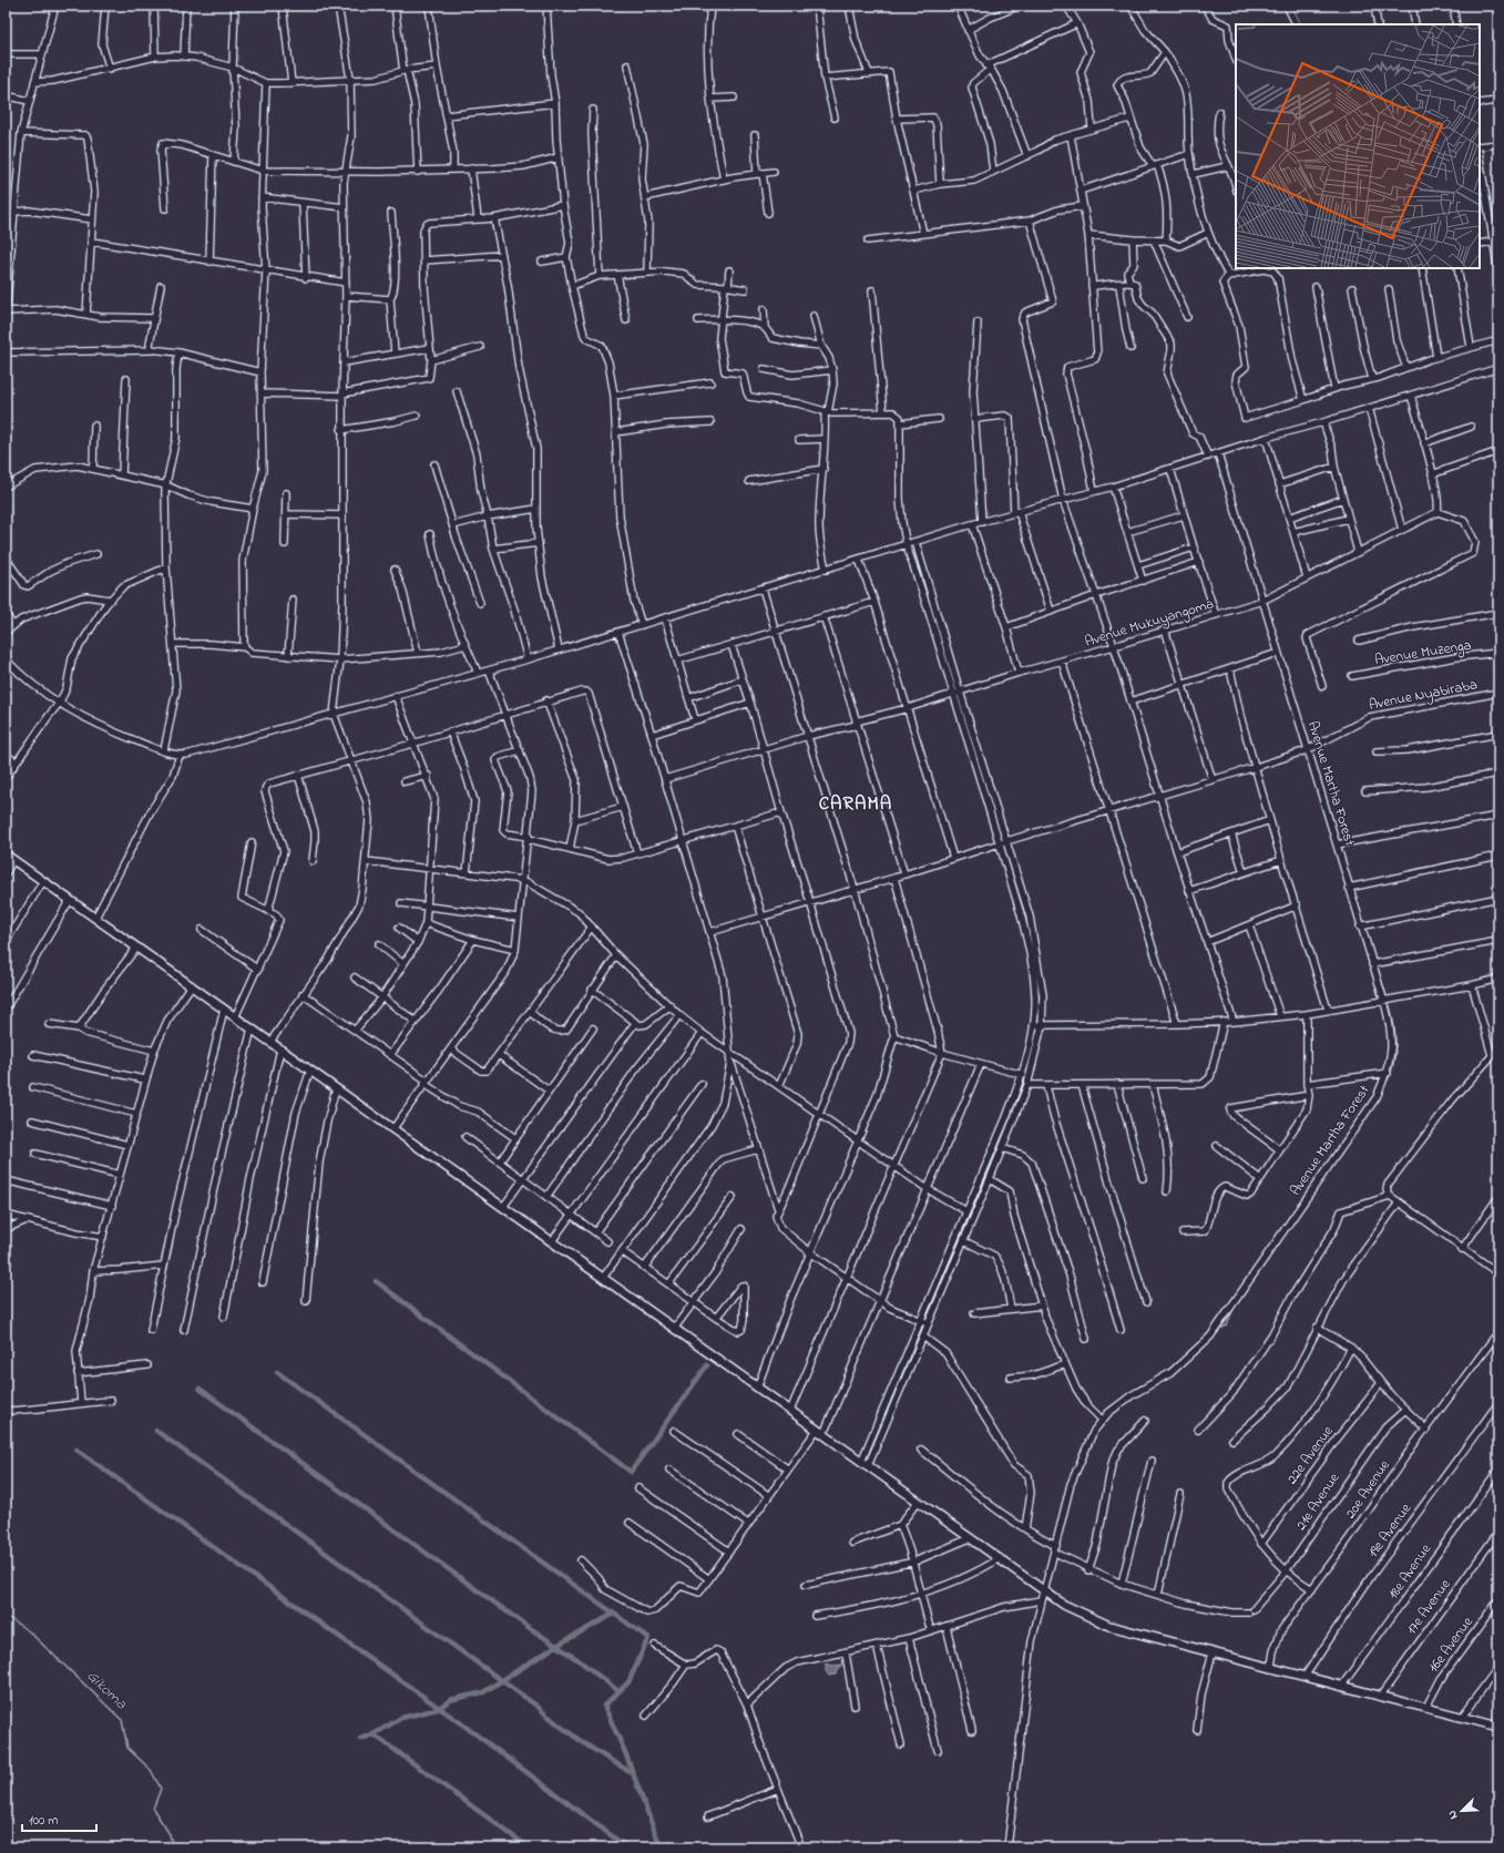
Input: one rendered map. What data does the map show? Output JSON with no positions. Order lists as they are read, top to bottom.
{
  "streets": {
    "street": [
      "Avenue Mukuyangoma",
      "Avenue Muzenga",
      "Avenue Nyabiraba",
      "Avenue Martha Forest",
      "22e Avenue",
      "20e Avenue",
      "21e Avenue",
      "19e Avenue",
      "18e Avenue",
      "17e Avenue",
      "16e Avenue"
    ]
  },
  "crossings": [
    ["Avenue Mukuyangoma", "Avenue Martha Forest"],
    ["Avenue Nyabiraba", "Avenue Martha Forest"]
  ],
  "districts": ["CARAMA"],
  "water": ["Gikoma"],
  "scale_bar": "100 m",
  "north": "bottom left"
}
